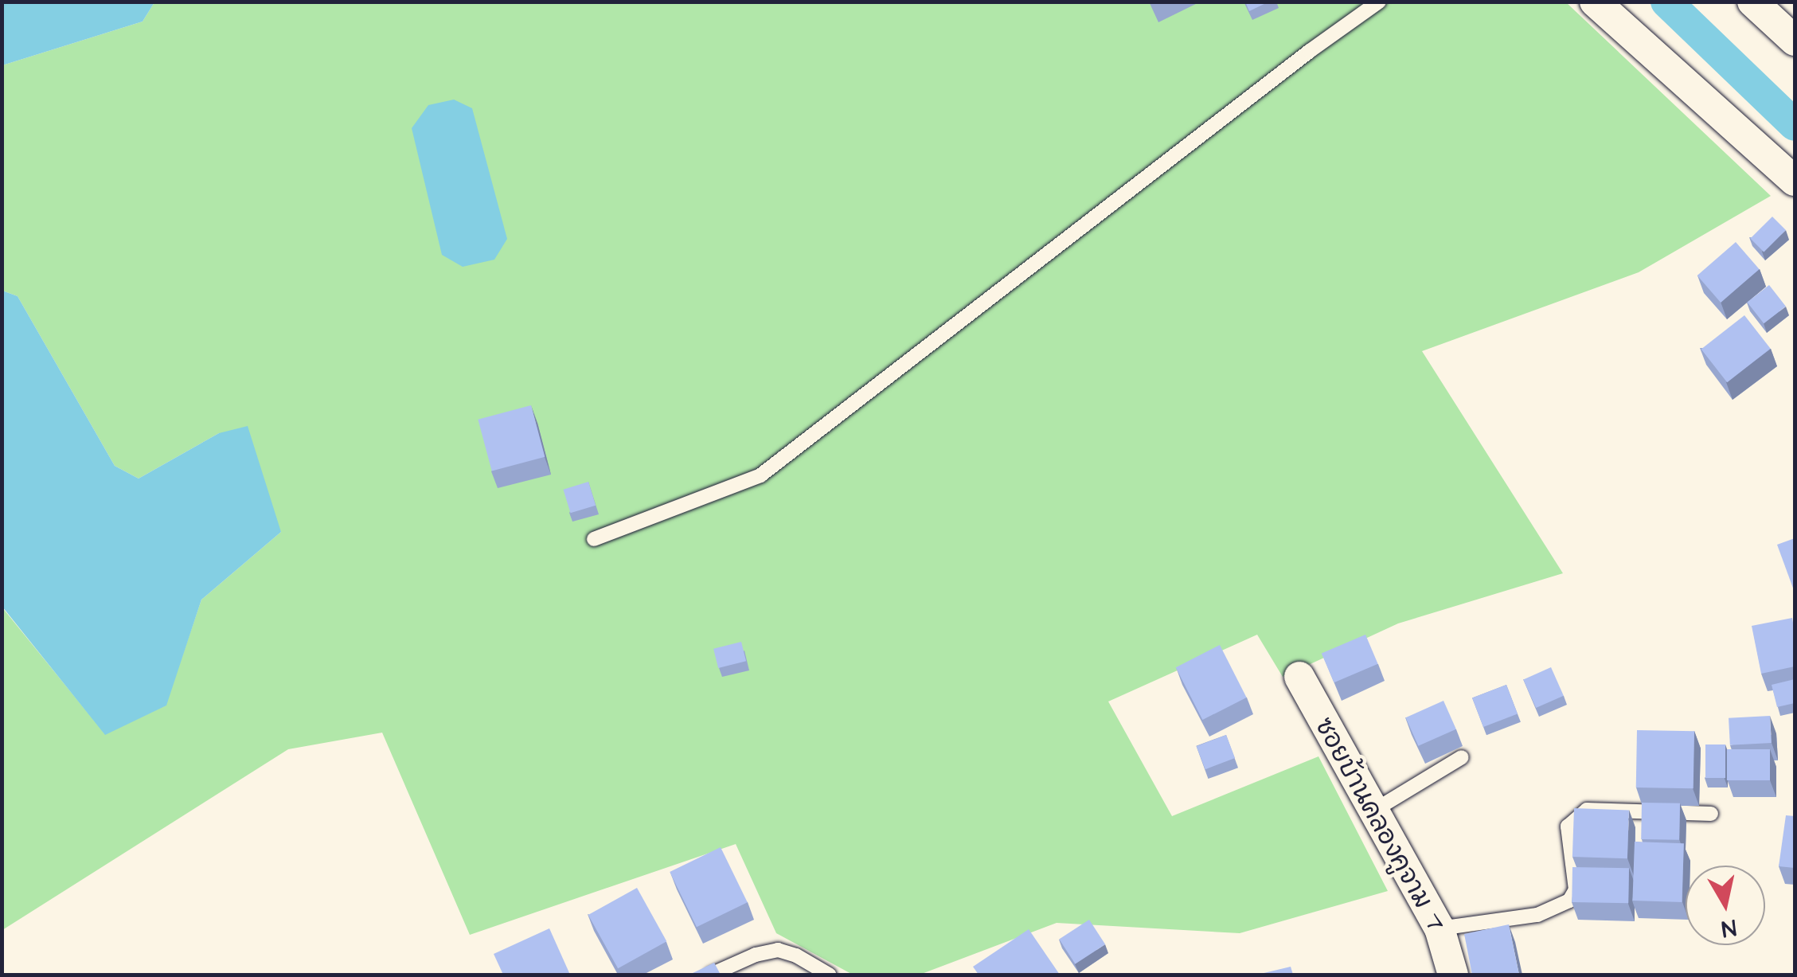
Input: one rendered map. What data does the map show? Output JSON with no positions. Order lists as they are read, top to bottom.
{
  "streets": {
    "street": ["ซอยบ้านคลองคูจาม 7"]
  },
  "north": "bottom"
}
